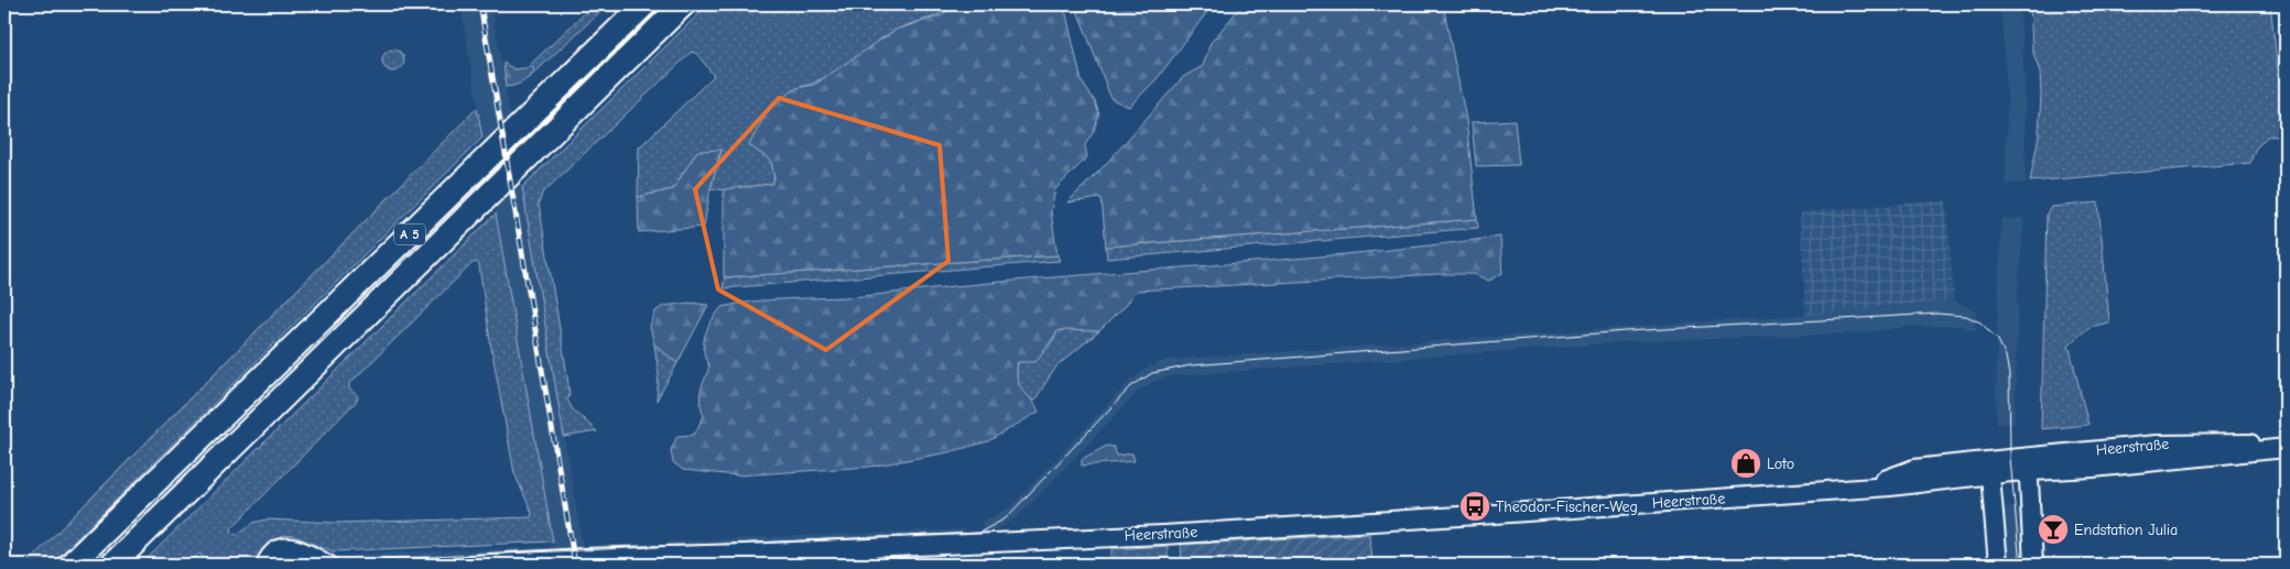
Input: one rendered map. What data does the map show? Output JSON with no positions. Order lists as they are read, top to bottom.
{
  "streets": {
    "highway": ["A 5"],
    "main road": ["Heerstraße"]
  },
  "places": {
    "shop": ["Loto"],
    "bus stop": ["Theodor-Fischer-Weg"],
    "bar": ["Endstation Julia"]
  }
}
